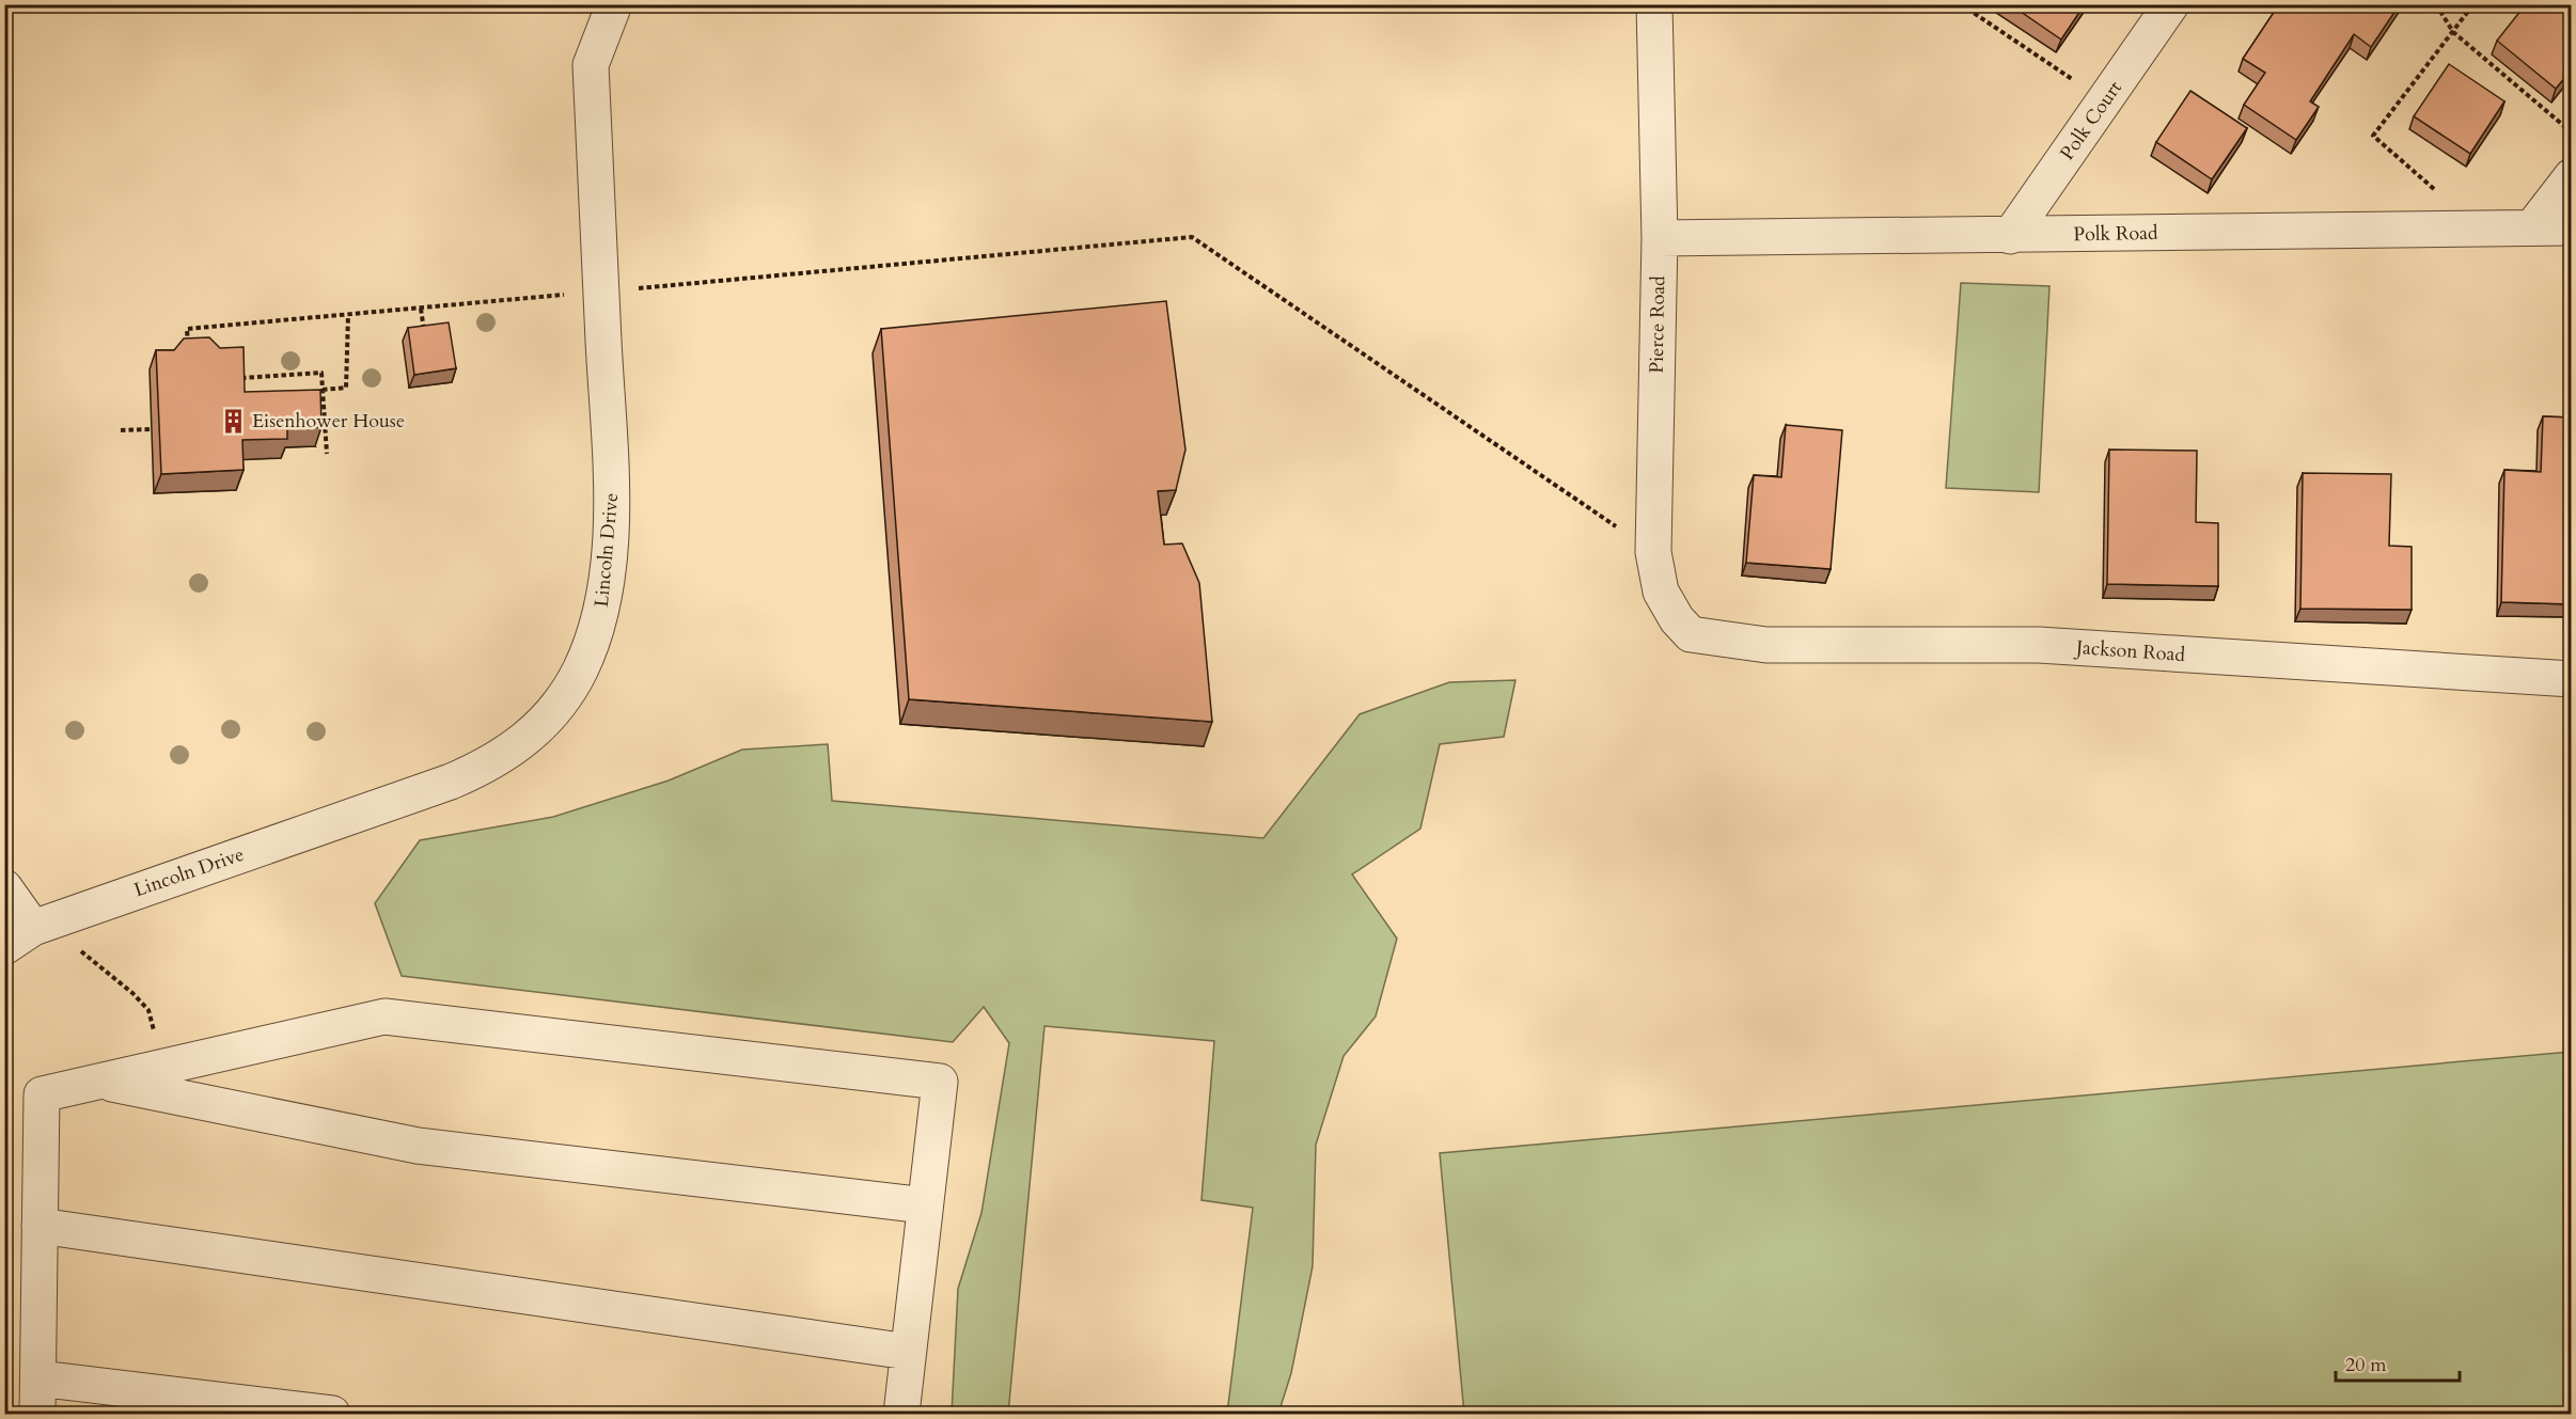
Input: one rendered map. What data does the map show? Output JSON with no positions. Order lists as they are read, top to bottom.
{
  "streets": {
    "street": [
      "Polk Court",
      "Polk Road",
      "Pierce Road",
      "Lincoln Drive",
      "Jackson Road"
    ]
  },
  "crossings": [
    ["Polk Court", "Polk Road"],
    ["Polk Road", "Pierce Road"],
    ["Pierce Road", "Jackson Road"]
  ],
  "places": {
    "building": ["Eisenhower House"]
  },
  "scale_bar": "20 m"
}
